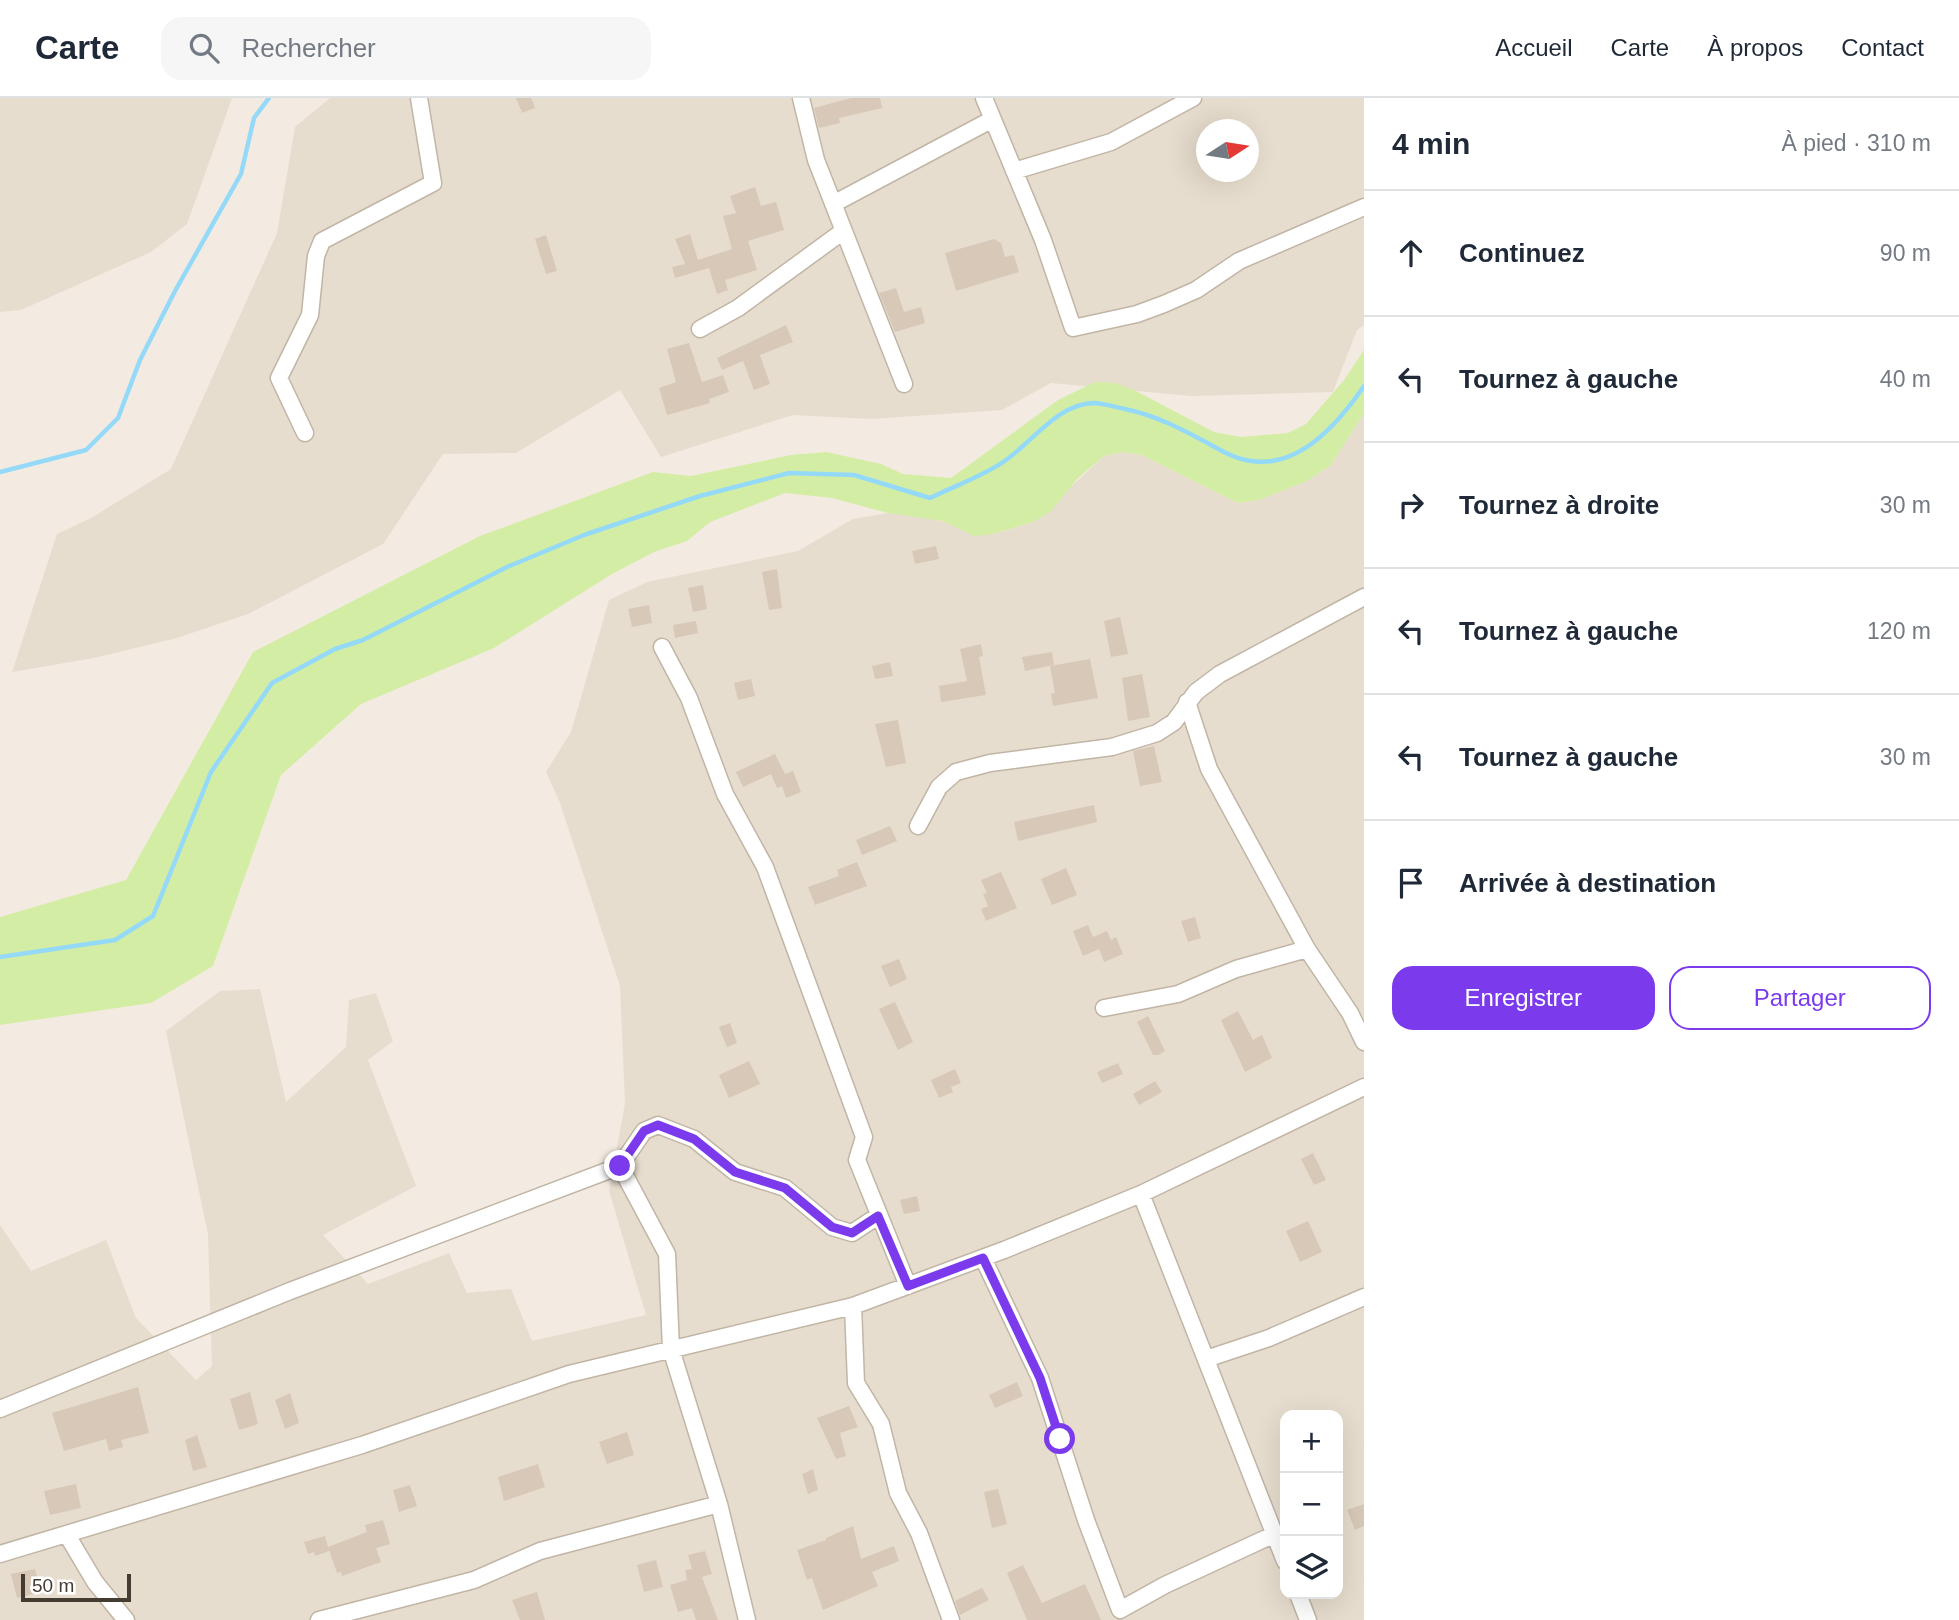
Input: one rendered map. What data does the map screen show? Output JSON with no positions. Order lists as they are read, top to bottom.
{
  "scale_bar": "50 m",
  "north": "right",
  "page": {
    "header": "Carte",
    "search": "Rechercher",
    "nav": [
      "Accueil",
      "Carte",
      "À propos",
      "Contact"
    ],
    "heading": ["4 min", "À pied · 310 m"],
    "list": [
      ["Continuez", "90 m"],
      ["Tournez à gauche", "40 m"],
      ["Tournez à droite", "30 m"],
      ["Tournez à gauche", "120 m"],
      ["Tournez à gauche", "30 m"],
      "Arrivée à destination"
    ],
    "buttons": ["Enregistrer", "Partager"],
    "map_buttons": ["+", "−"],
    "scale": "50 m"
  }
}
